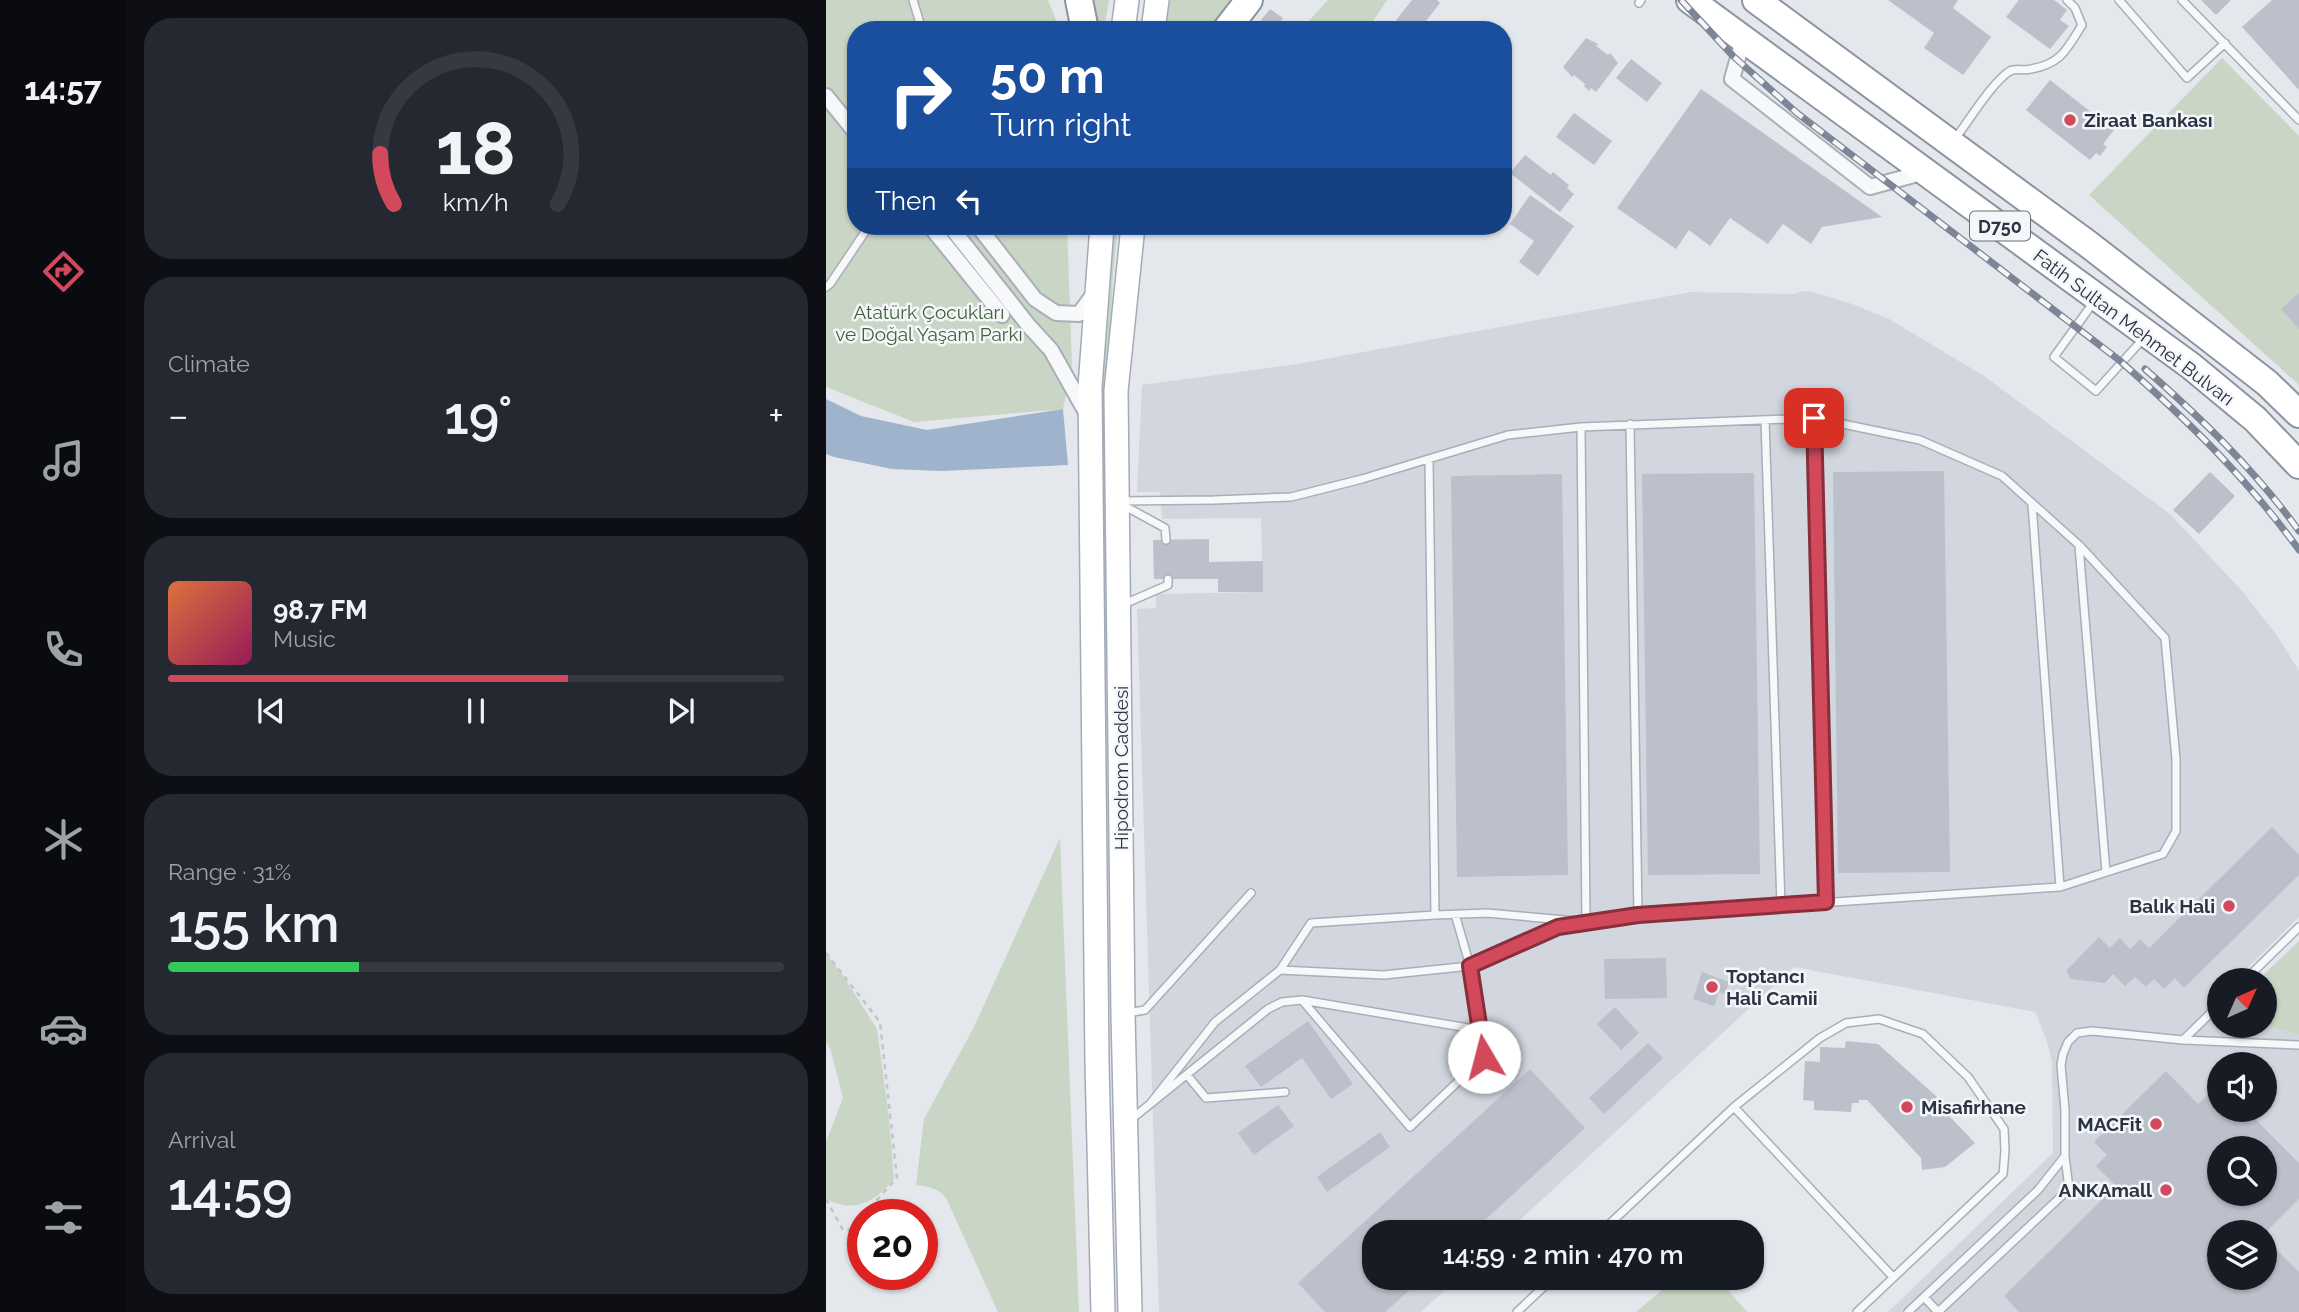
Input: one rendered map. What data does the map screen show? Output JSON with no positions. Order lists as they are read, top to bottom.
{
  "streets": {
    "highway": ["D750", "Fatih Sultan Mehmet Bulvarı"],
    "main road": ["Hipodrom Caddesi"]
  },
  "parks": ["Atatürk Çocukları ve Doğal Yaşam Parkı"],
  "places": [
    "Ziraat Bankası",
    "Balık Hali",
    "Toptancı Hali Camii",
    "Misafirhane",
    "MACFit",
    "ANKAmall"
  ],
  "north": "top right",
  "page": {
    "tabs": "14:57",
    "turn": ["50 m", "Turn right"],
    "then": "Then",
    "tile": [
      "Climate",
      ["Range · 31%", "155 km"],
      ["Arrival", "14:59"]
    ],
    "heat": ["−", "19°", "+"],
    "song": ["98.7 FM", "Music"],
    "limit": "20",
    "trip": "14:59 · 2 min · 470 m",
    "gauge": ["18", "km/h"]
  }
}
